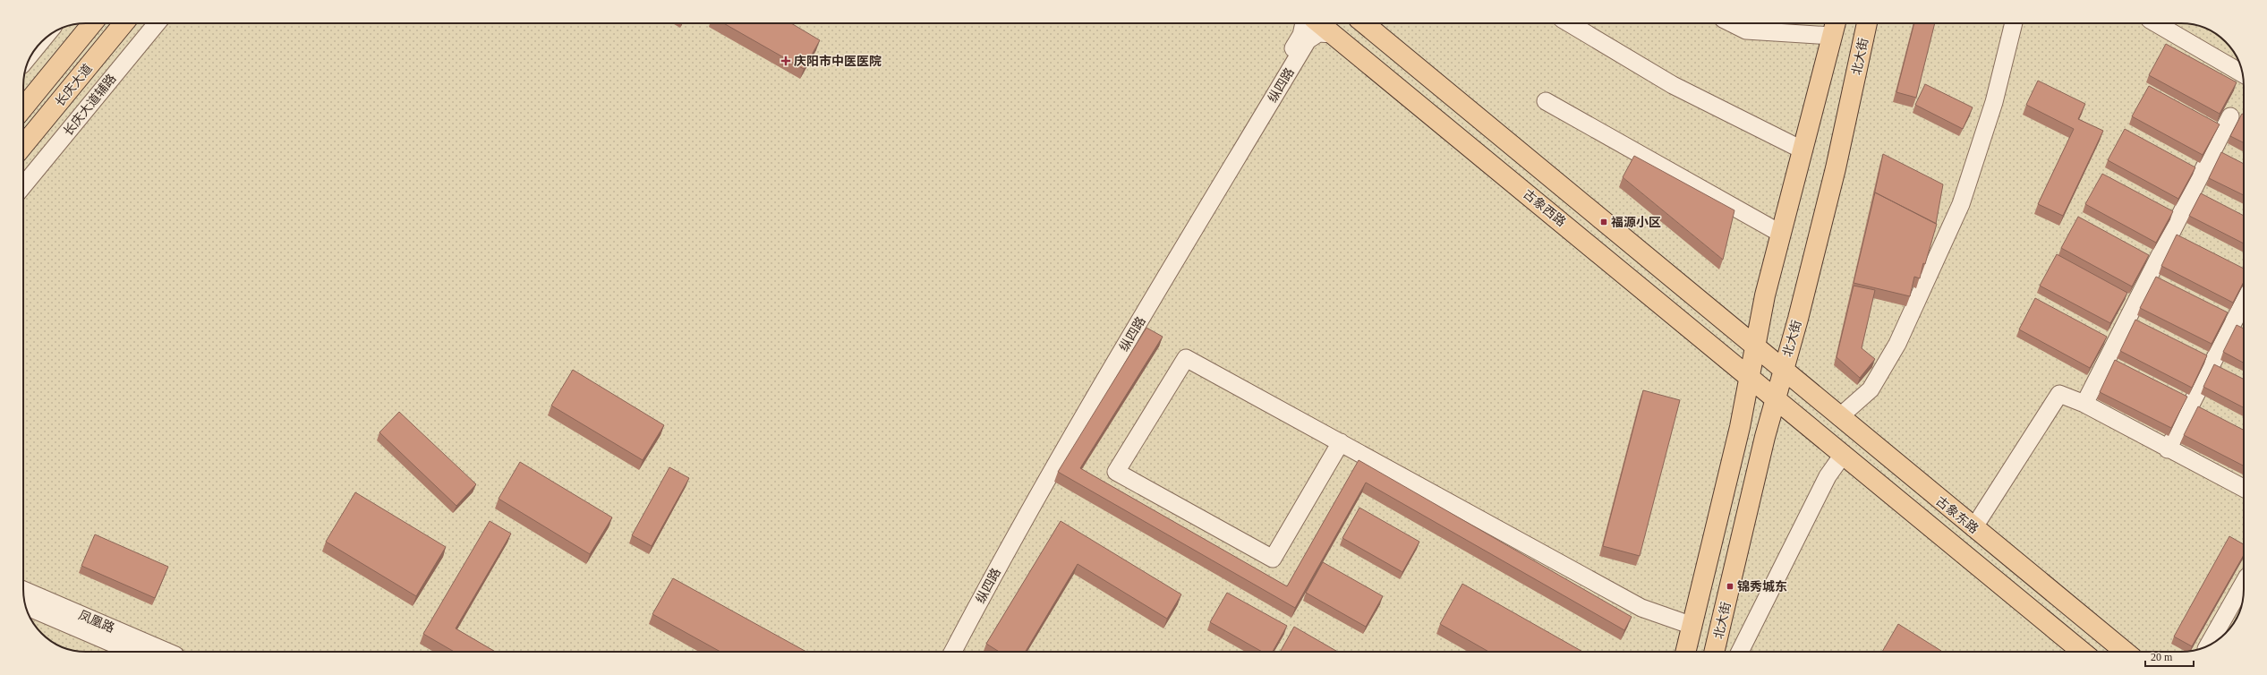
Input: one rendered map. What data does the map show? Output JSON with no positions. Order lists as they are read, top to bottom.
{
  "streets": {
    "main road": [
      "北大街",
      "长庆大道",
      "古象西路",
      "古象东路"
    ],
    "street": ["纵四路", "长庆大道辅路", "凤凰路"]
  },
  "crossings": [
    ["北大街", "古象西路"],
    ["北大街", "古象东路"],
    ["纵四路", "古象西路"],
    ["古象西路", "古象东路"]
  ],
  "places": {
    "health": ["庆阳市中医医院"],
    "transit": ["福源小区", "锦秀城东"]
  },
  "scale_bar": "20 m"
}
